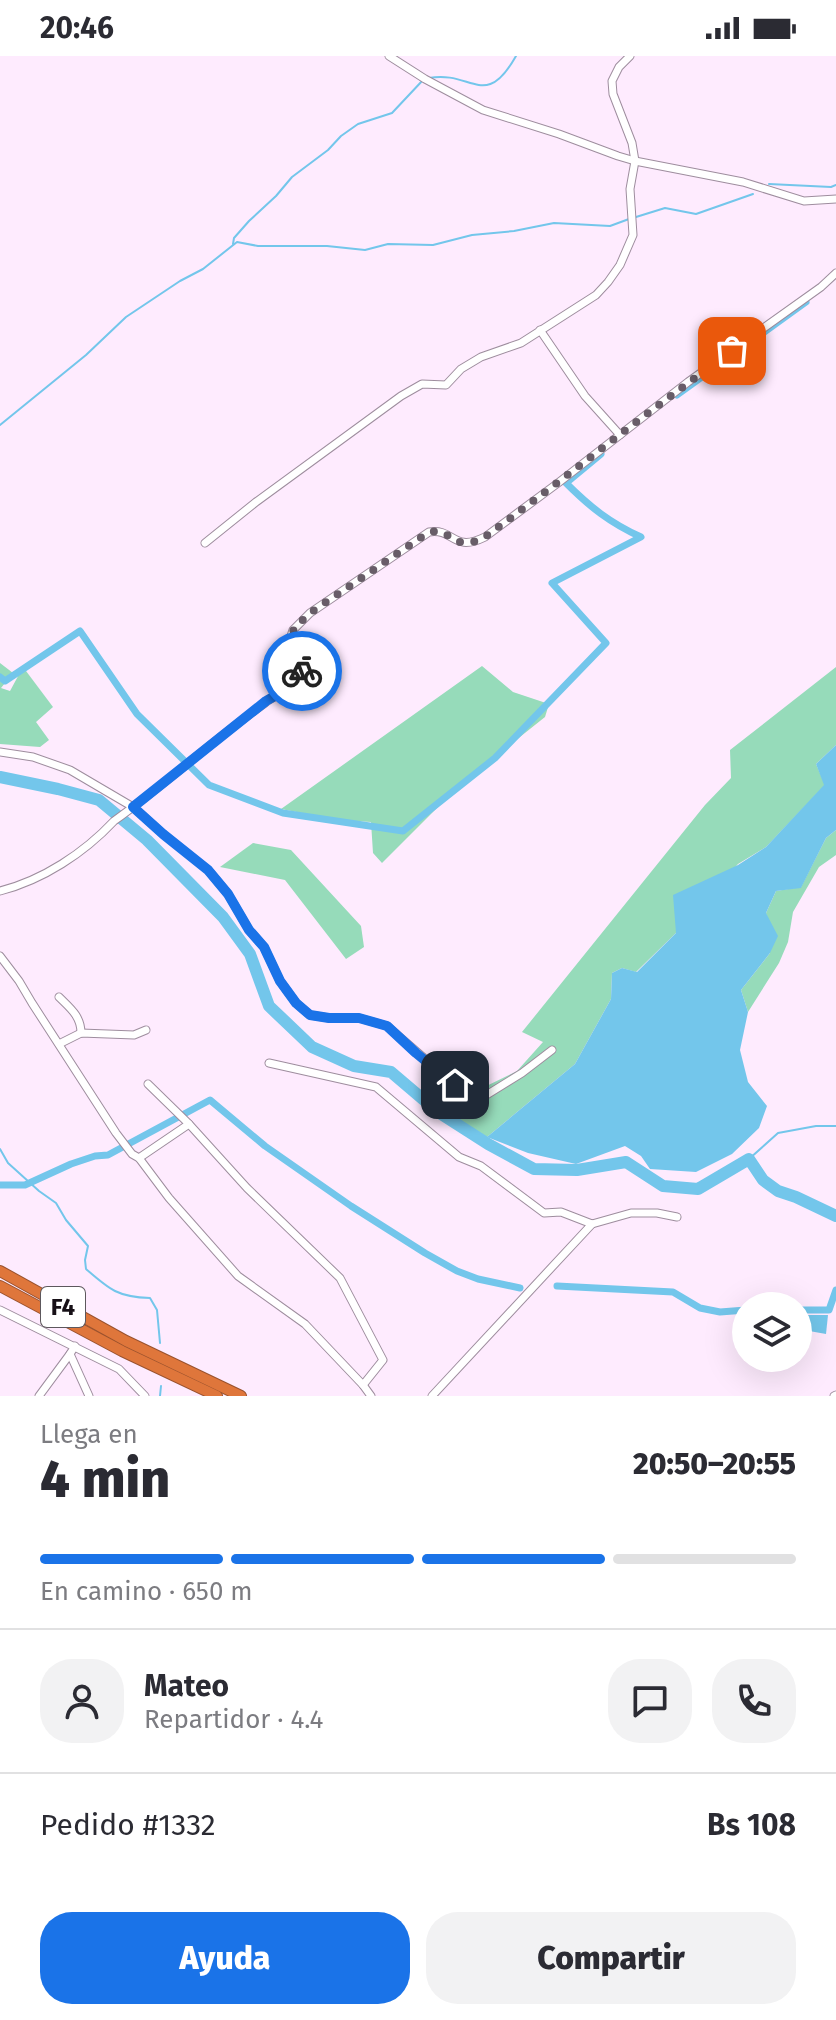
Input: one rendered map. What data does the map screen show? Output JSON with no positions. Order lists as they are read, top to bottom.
{
  "streets": {
    "highway": ["F4"]
  },
  "page": {
    "status": "20:46",
    "heading": ["4 min", "Llega en", "20:50–20:55"],
    "panel": [
      "Mateo",
      "Repartidor · 4.4",
      "Pedido #1332",
      "Bs 108"
    ],
    "bar": "En camino · 650 m",
    "buttons": ["Ayuda", "Compartir"]
  }
}
